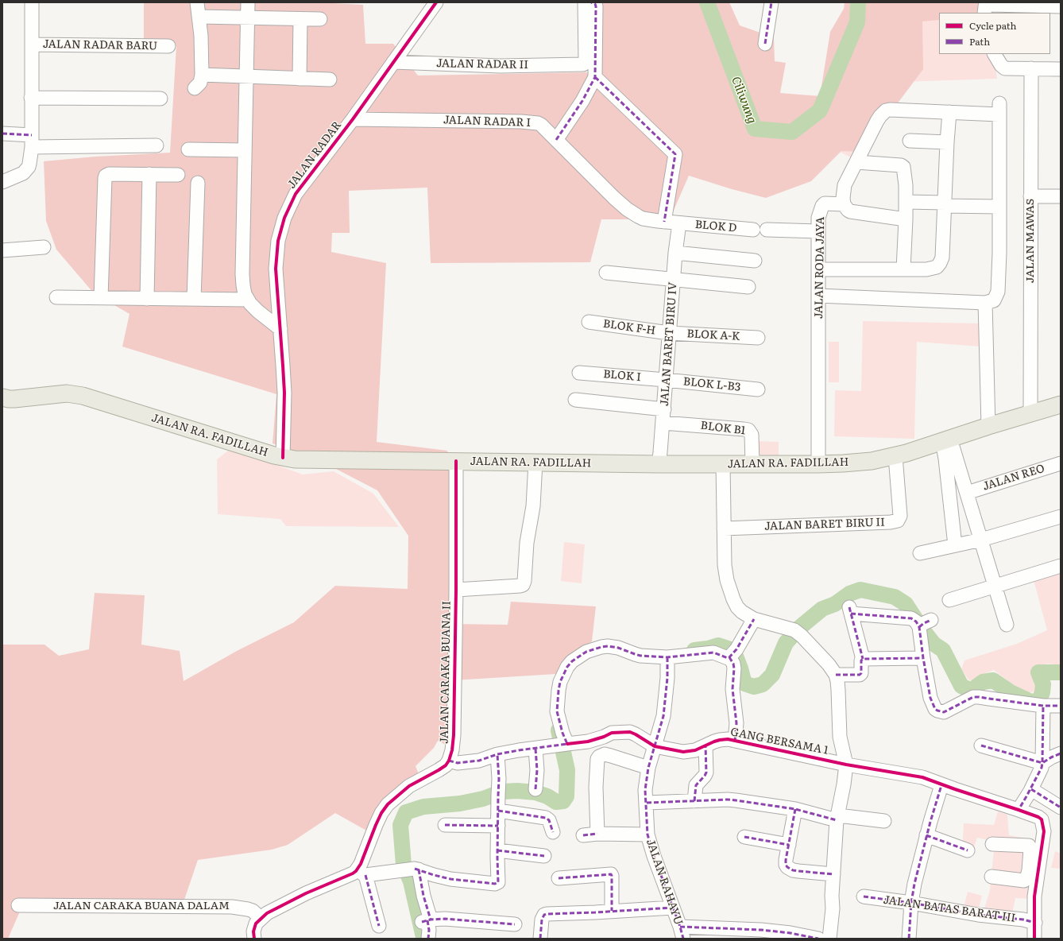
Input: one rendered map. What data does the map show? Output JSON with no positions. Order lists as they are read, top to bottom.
{
  "streets": {
    "main road": ["JALAN RA. FADILLAH"],
    "street": [
      "JALAN RADAR BARU",
      "JALAN RADAR II",
      "JALAN RADAR I",
      "JALAN RADAR",
      "BLOK D",
      "JALAN MAWAS",
      "JALAN RODA JAYA",
      "BLOK F-H",
      "BLOK A-K",
      "JALAN BARET BIRU IV",
      "BLOK I",
      "BLOK L-B3",
      "BLOK B1",
      "JALAN REO",
      "JALAN BARET BIRU II",
      "JALAN CARAKA BUANA II",
      "GANG BERSAMA 1",
      "JALAN RAHAYU",
      "JALAN CARAKA BUANA DALAM",
      "JALAN BATAS BARAT III"
    ]
  },
  "crossings": [
    ["JALAN RADAR II", "JALAN RADAR"],
    ["JALAN RADAR I", "JALAN RADAR"],
    ["JALAN RADAR I", "BLOK D"],
    ["JALAN RADAR I", "JALAN BARET BIRU IV"],
    ["JALAN RADAR", "JALAN RA. FADILLAH"],
    ["BLOK D", "JALAN BARET BIRU IV"],
    ["JALAN MAWAS", "JALAN RA. FADILLAH"],
    ["JALAN RODA JAYA", "JALAN RA. FADILLAH"],
    ["BLOK F-H", "BLOK A-K"],
    ["BLOK F-H", "JALAN BARET BIRU IV"],
    ["BLOK A-K", "JALAN BARET BIRU IV"],
    ["JALAN BARET BIRU IV", "BLOK I"],
    ["JALAN BARET BIRU IV", "BLOK L-B3"],
    ["JALAN BARET BIRU IV", "BLOK B1"],
    ["JALAN BARET BIRU IV", "JALAN RA. FADILLAH"],
    ["BLOK I", "BLOK L-B3"],
    ["BLOK B1", "JALAN RA. FADILLAH"],
    ["JALAN RA. FADILLAH", "JALAN BARET BIRU II"],
    ["JALAN RA. FADILLAH", "JALAN CARAKA BUANA II"],
    ["GANG BERSAMA 1", "JALAN RAHAYU"]
  ],
  "water": ["Ciliwung"],
  "legend": ["Cycle path", "Path"]
}
